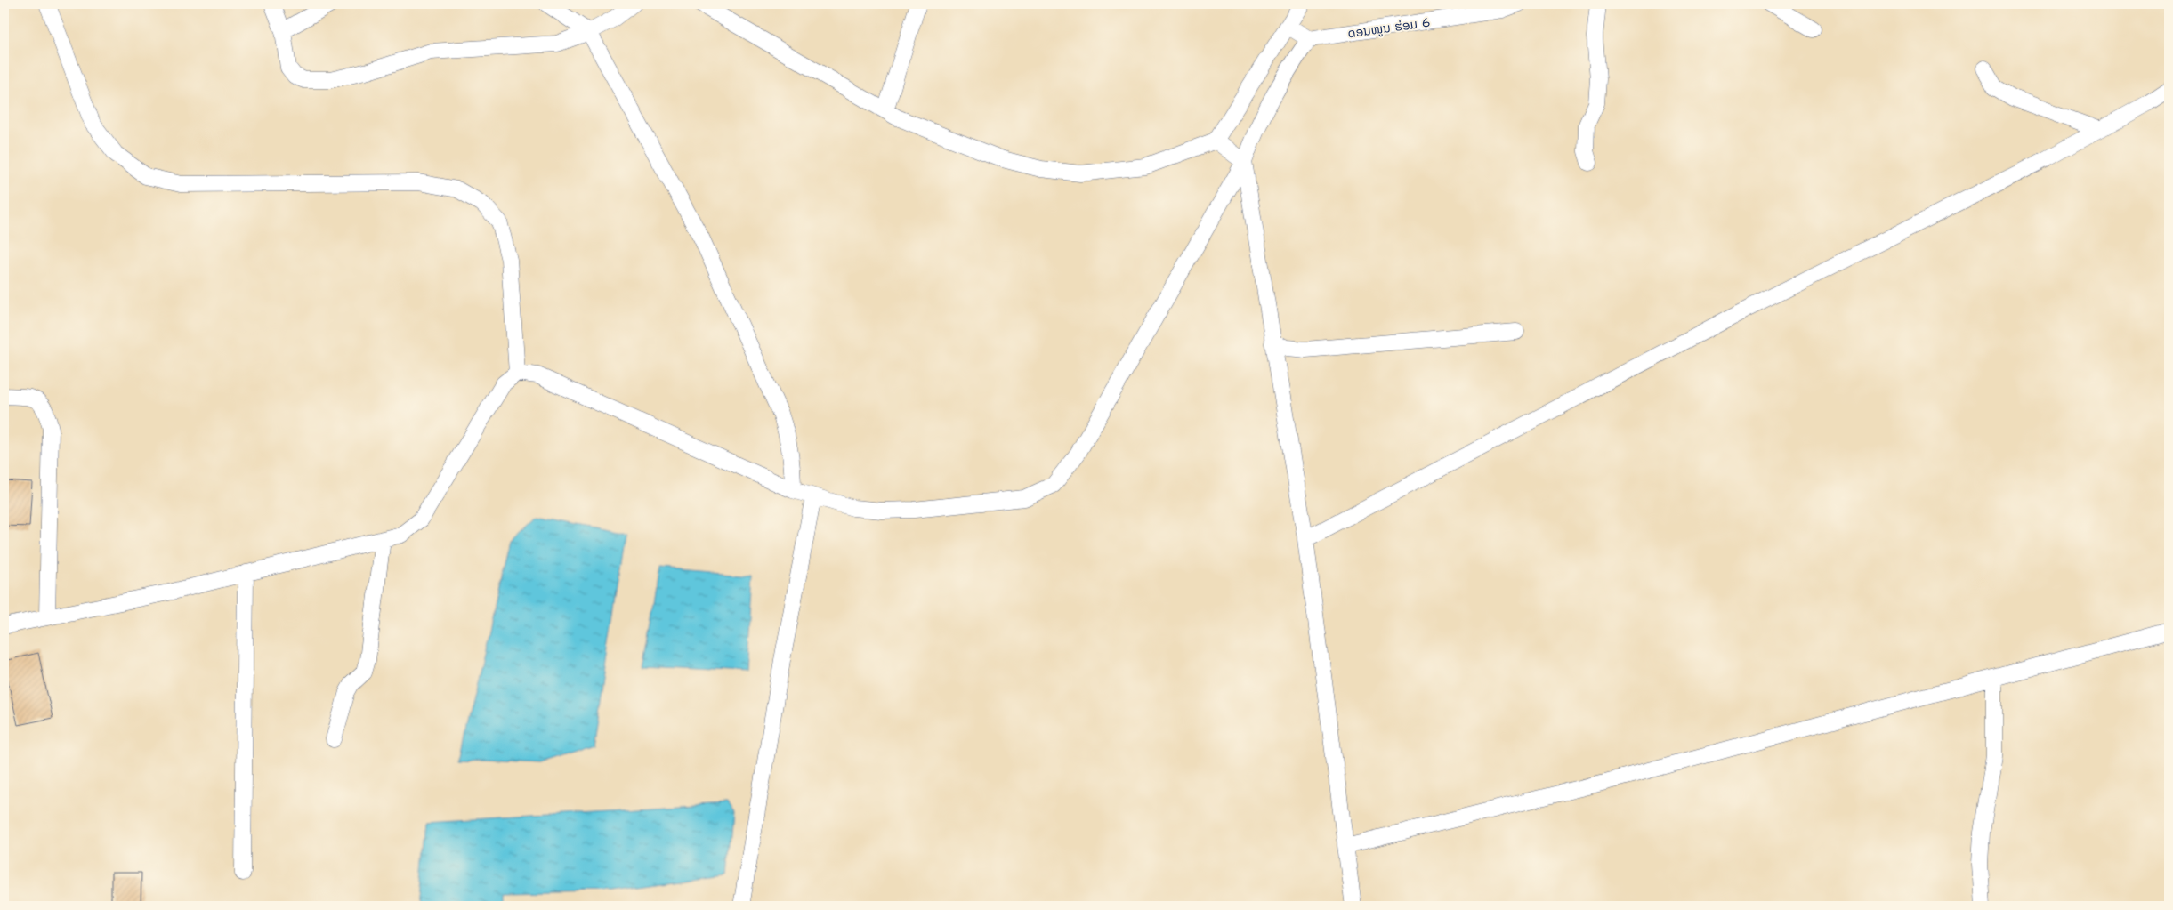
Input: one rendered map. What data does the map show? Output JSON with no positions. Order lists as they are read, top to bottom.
{
  "streets": {
    "street": ["ດອນໜູນ ຮ່ອມ 6"]
  }
}
